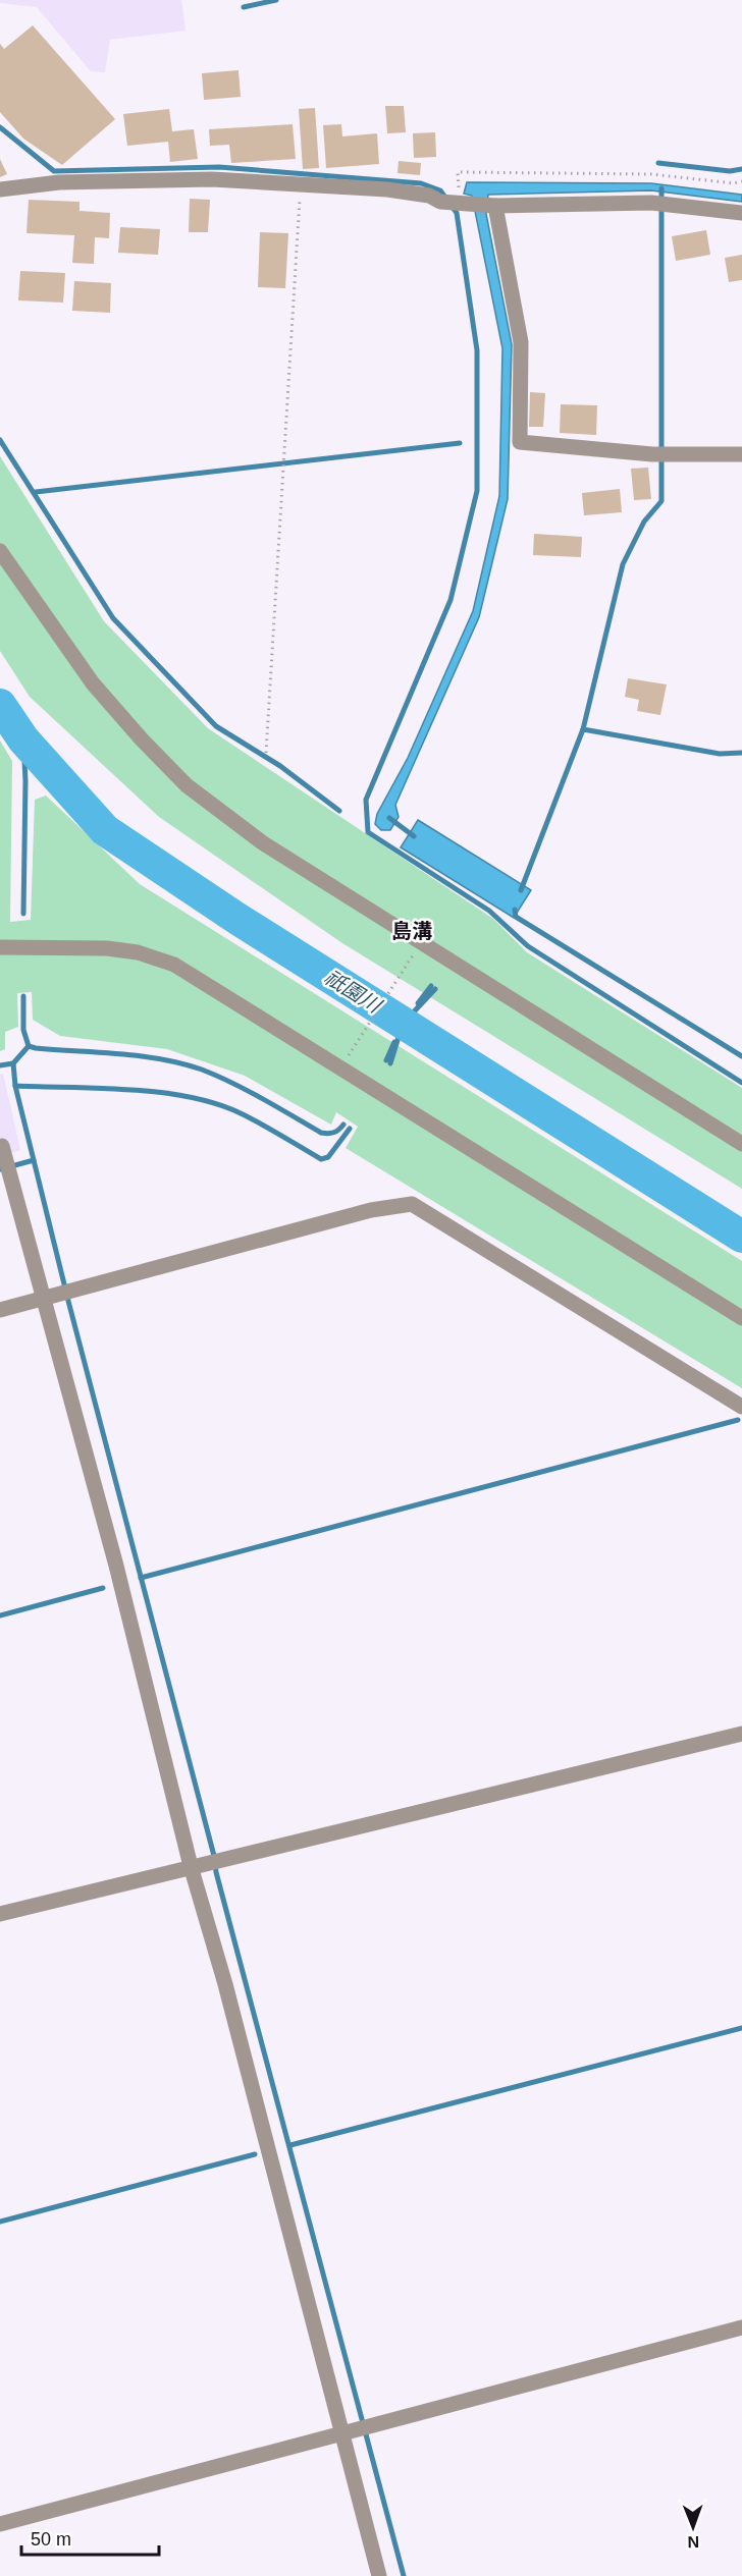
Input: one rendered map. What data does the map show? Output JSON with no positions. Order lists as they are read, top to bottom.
{
  "districts": ["島溝"],
  "water": ["祇園川"],
  "scale_bar": "50 m",
  "north": "bottom"
}
